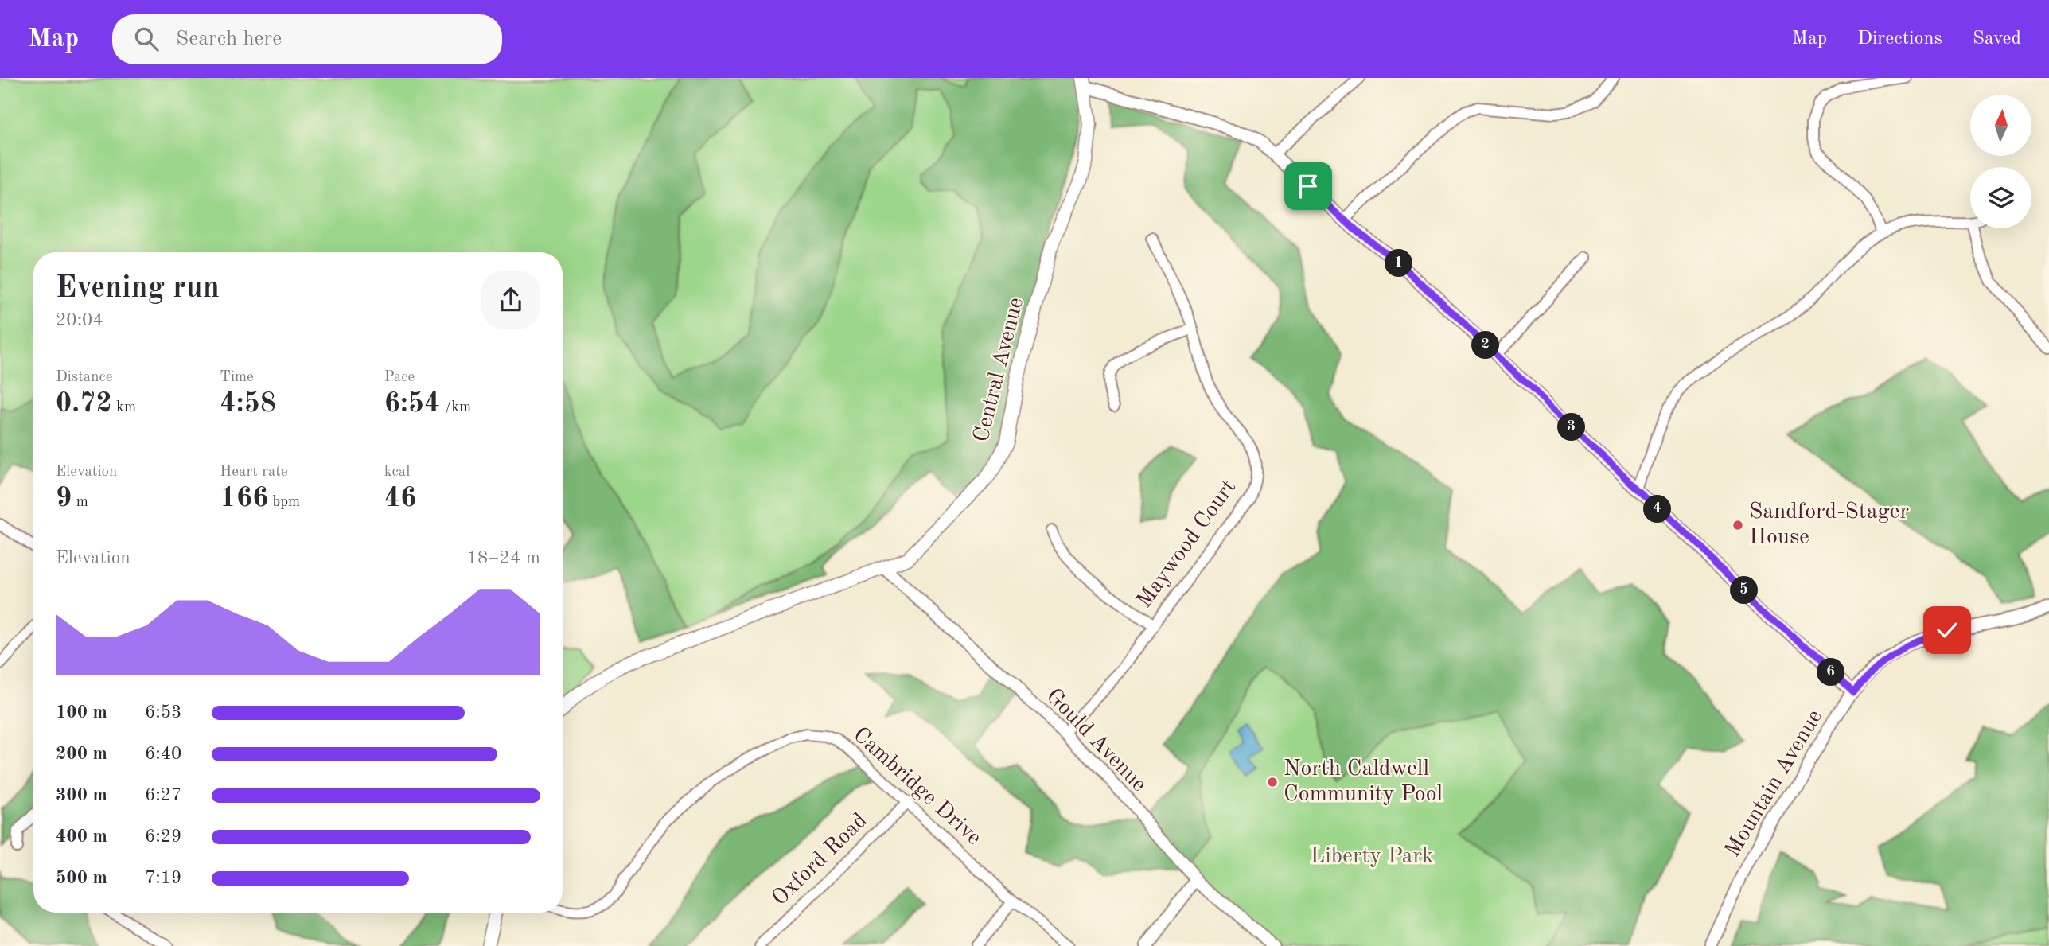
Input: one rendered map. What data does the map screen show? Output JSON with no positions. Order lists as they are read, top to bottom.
{
  "streets": {
    "main road": ["Central Avenue"],
    "street": [
      "Maywood Court",
      "Gould Avenue",
      "Mountain Avenue",
      "Cambridge Drive",
      "Oxford Road"
    ]
  },
  "crossings": [
    ["Central Avenue", "Gould Avenue"],
    ["Maywood Court", "Gould Avenue"],
    ["Cambridge Drive", "Oxford Road"]
  ],
  "parks": ["Liberty Park"],
  "places": ["Sandford-Stager House", "North Caldwell Community Pool"],
  "north": "top",
  "page": {
    "header": "Map",
    "search": "Search here",
    "nav": ["Map", "Directions", "Saved"],
    "pins": [
      "1",
      "2",
      "3",
      "4",
      "5",
      "6"
    ],
    "heading": ["Evening run", "20:04"],
    "stats": [
      ["Distance", "0.72 km"],
      ["Time", "4:58"],
      ["Pace", "6:54 /km"],
      ["Elevation", "9 m"],
      ["Heart rate", "166 bpm"],
      ["kcal", "46"]
    ],
    "chart": ["Elevation", "18–24 m"],
    "list": [
      {
        "name": "100 m",
        "note": "6:53"
      },
      {
        "name": "200 m",
        "note": "6:40"
      },
      {
        "name": "300 m",
        "note": "6:27"
      },
      {
        "name": "400 m",
        "note": "6:29"
      },
      {
        "name": "500 m",
        "note": "7:19"
      }
    ]
  }
}
